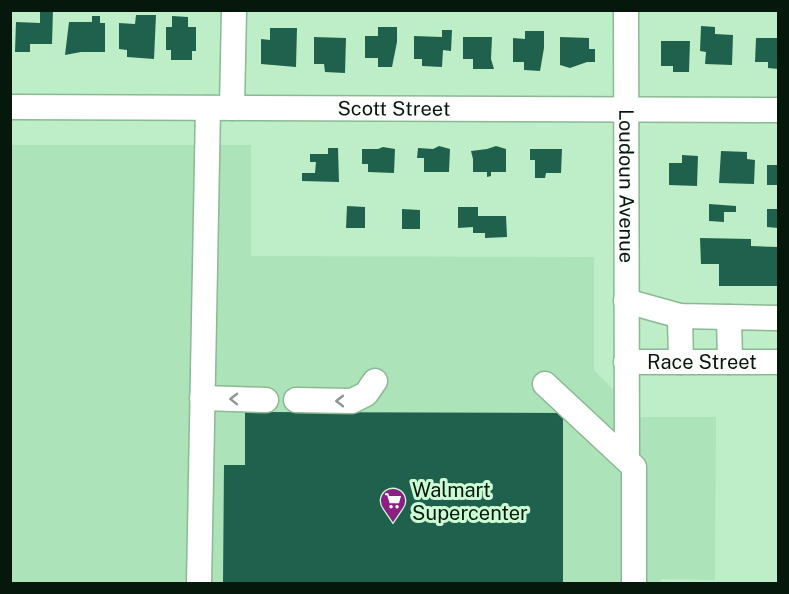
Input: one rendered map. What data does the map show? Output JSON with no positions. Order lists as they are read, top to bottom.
{
  "streets": {
    "street": ["Scott Street", "Loudoun Avenue", "Race Street"]
  },
  "crossings": [
    ["Scott Street", "Loudoun Avenue"],
    ["Loudoun Avenue", "Race Street"]
  ],
  "places": {
    "supermarket": ["Walmart Supercenter"]
  }
}
